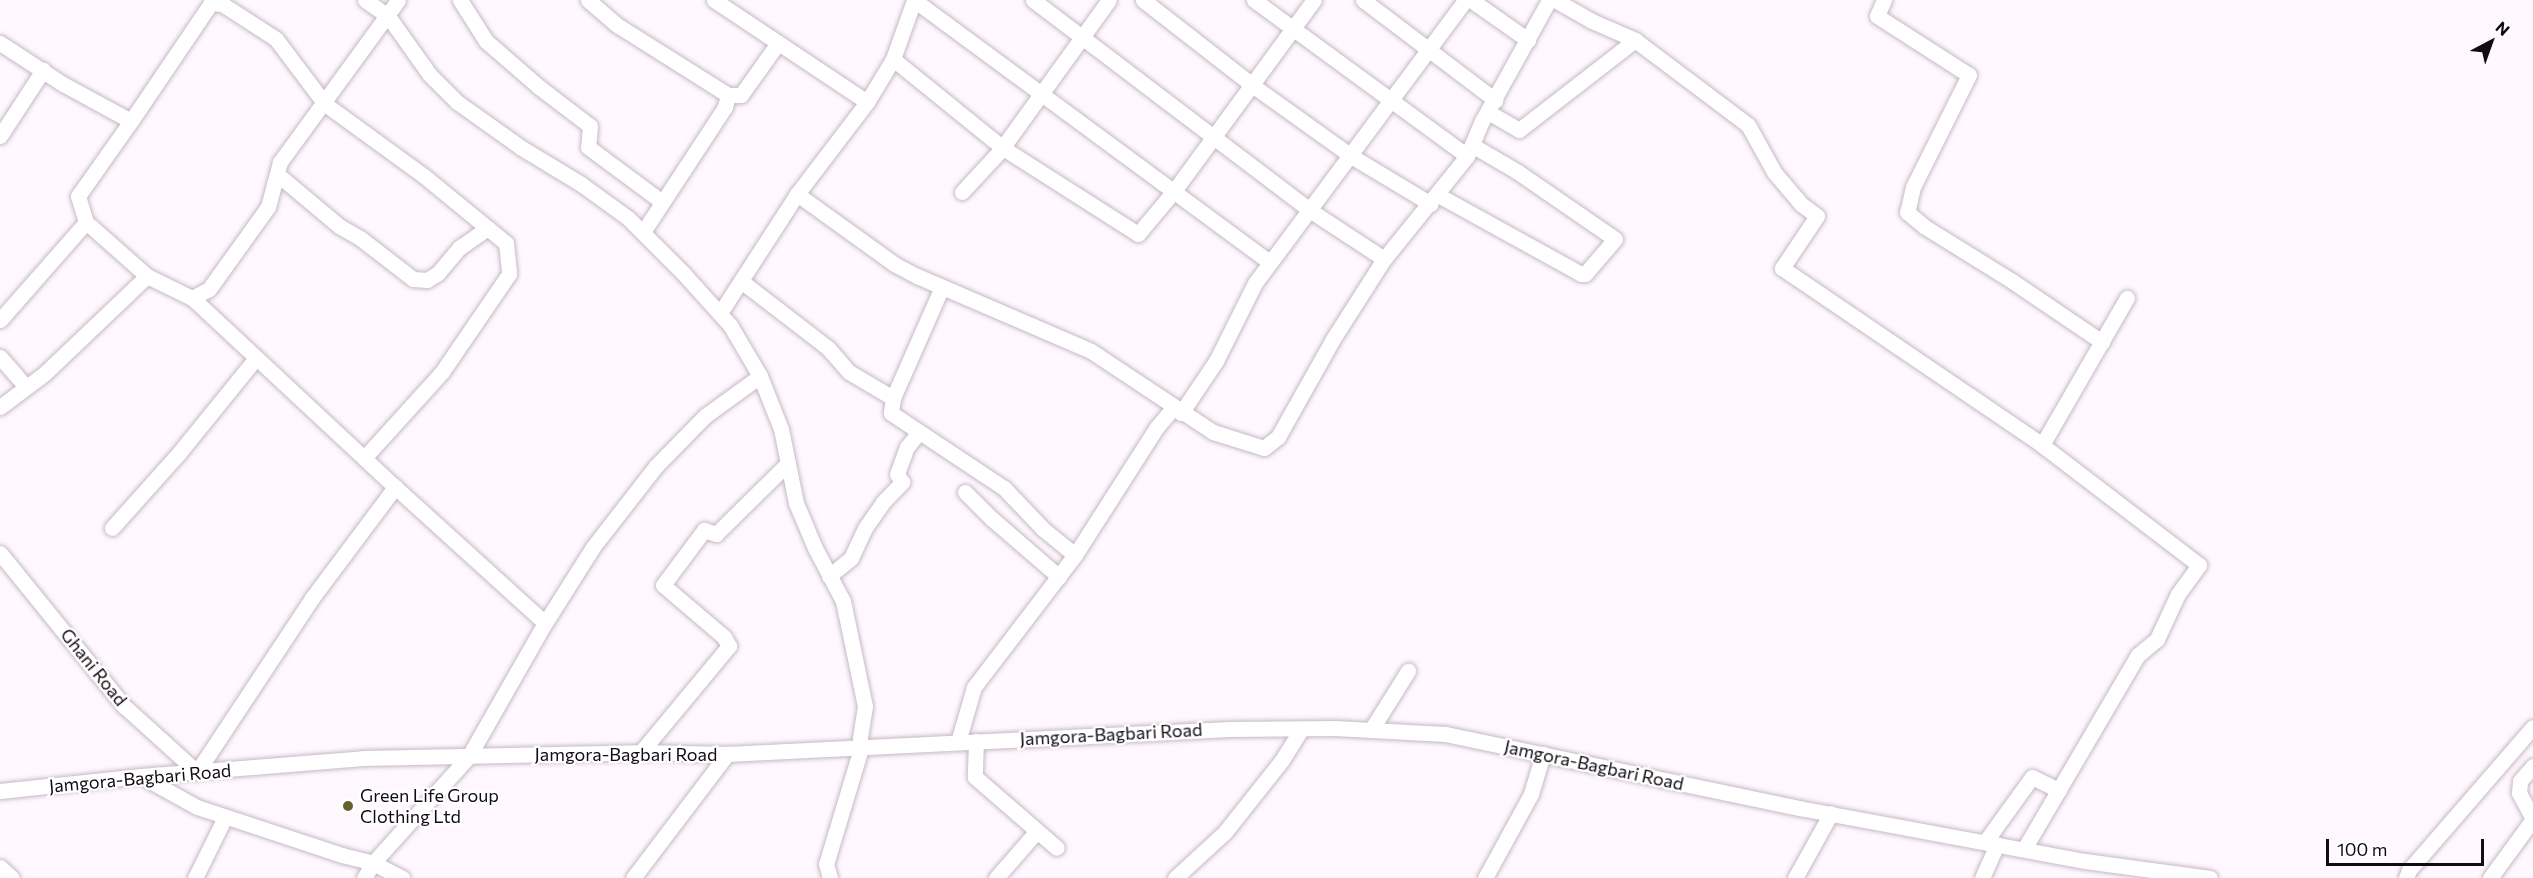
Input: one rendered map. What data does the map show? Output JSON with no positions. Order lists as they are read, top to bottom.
{
  "streets": {
    "street": ["Ghani Road", "Jamgora-Bagbari Road"]
  },
  "crossings": [
    ["Ghani Road", "Jamgora-Bagbari Road"]
  ],
  "places": ["Green Life Group Clothing Ltd"],
  "scale_bar": "100 m",
  "north": "top right"
}
